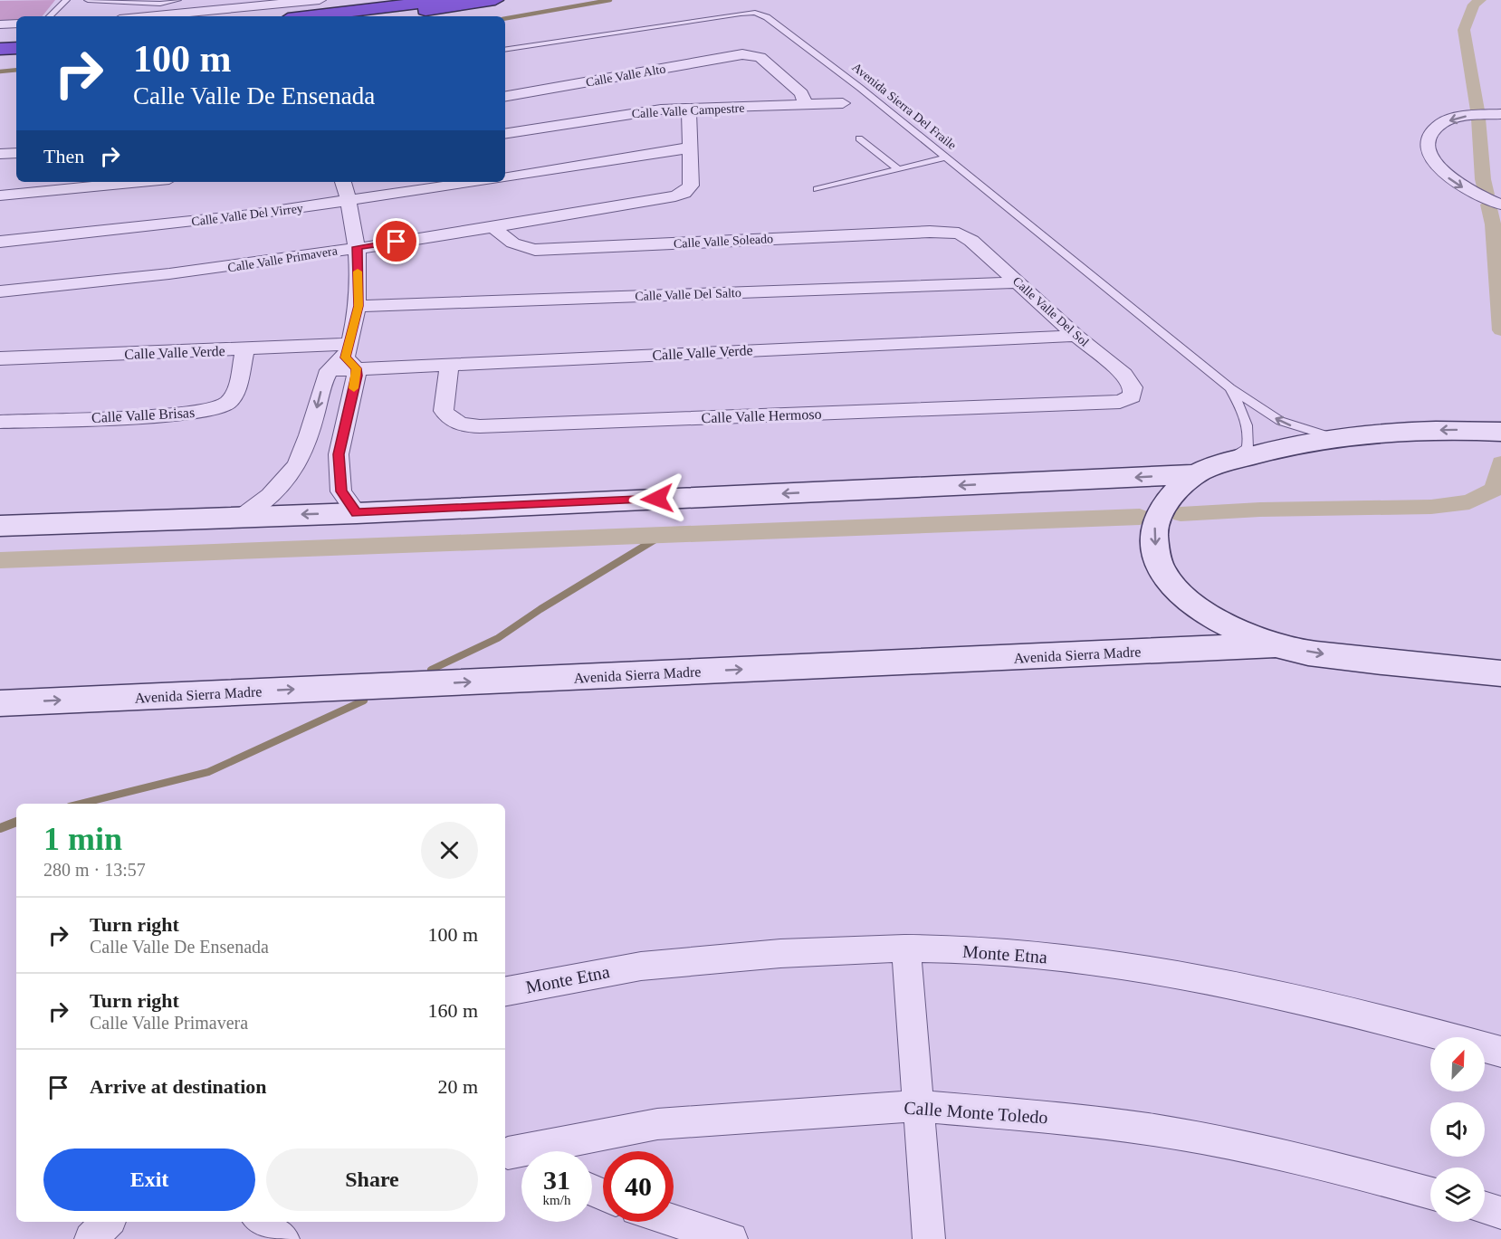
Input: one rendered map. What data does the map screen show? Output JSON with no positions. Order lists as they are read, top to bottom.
{
  "streets": {
    "street": [
      "Calle Valle Alto",
      "Calle Valle Campestre",
      "Calle Valle Del Virrey",
      "Calle Valle Soleado",
      "Calle Valle Primavera",
      "Calle Valle Del Salto",
      "Calle Valle Del Sol",
      "Calle Valle Verde",
      "Calle Valle Brisas",
      "Calle Valle Hermoso",
      "Avenida Sierra Madre",
      "Monte Etna",
      "Calle Monte Toledo"
    ],
    "lane": ["Avenida Sierra Del Fraile"]
  },
  "crossings": [
    ["Calle Valle Alto", "Calle Valle Campestre"],
    ["Calle Valle Soleado", "Calle Valle Primavera"],
    ["Calle Valle Soleado", "Calle Valle Del Sol"],
    ["Calle Valle Del Salto", "Calle Valle Del Sol"],
    ["Calle Valle Del Sol", "Calle Valle Verde"],
    ["Calle Valle Del Sol", "Calle Valle Hermoso"],
    ["Calle Valle Verde", "Calle Valle Brisas"],
    ["Calle Valle Verde", "Calle Valle Hermoso"]
  ],
  "north": "top right",
  "page": {
    "turn": ["100 m", "Calle Valle De Ensenada"],
    "then": "Then",
    "heading": ["1 min", "280 m · 13:57"],
    "list": [
      {
        "name": "Turn right",
        "note": "Calle Valle De Ensenada",
        "value": "100 m"
      },
      {
        "name": "Turn right",
        "note": "Calle Valle Primavera",
        "value": "160 m"
      },
      {
        "name": "Arrive at destination",
        "value": "20 m"
      }
    ],
    "buttons": ["Exit", "Share"],
    "speed": "31 km/h",
    "limit": "40"
  }
}
